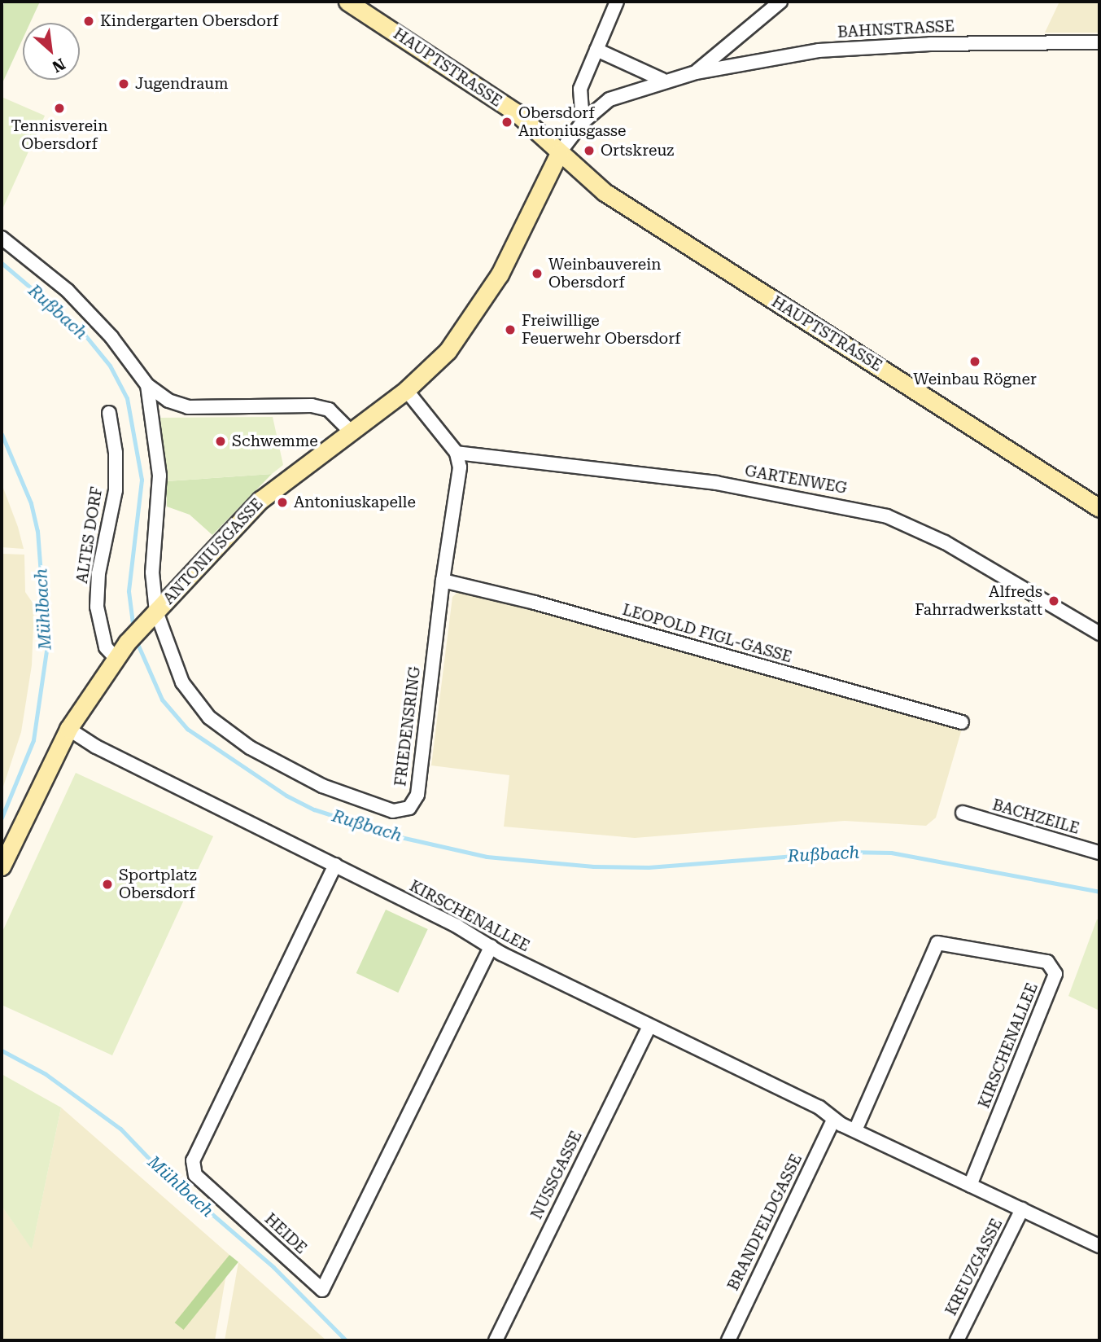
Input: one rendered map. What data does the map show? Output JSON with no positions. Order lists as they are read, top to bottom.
{
  "streets": {
    "street": [
      "BAHNSTRASSE",
      "HAUPTSTRASSE",
      "GARTENWEG",
      "ALTES DORF",
      "ANTONIUSGASSE",
      "LEOPOLD FIGL-GASSE",
      "FRIEDENSRING",
      "BACHZEILE",
      "KIRSCHENALLEE",
      "NUSSGASSE",
      "BRANDFELDGASSE",
      "HEIDE",
      "KREUZGASSE"
    ]
  },
  "crossings": [
    ["BAHNSTRASSE", "HAUPTSTRASSE"],
    ["BAHNSTRASSE", "ANTONIUSGASSE"],
    ["HAUPTSTRASSE", "ANTONIUSGASSE"],
    ["GARTENWEG", "FRIEDENSRING"],
    ["ALTES DORF", "ANTONIUSGASSE"],
    ["ANTONIUSGASSE", "FRIEDENSRING"],
    ["ANTONIUSGASSE", "KIRSCHENALLEE"],
    ["LEOPOLD FIGL-GASSE", "FRIEDENSRING"],
    ["KIRSCHENALLEE", "NUSSGASSE"],
    ["KIRSCHENALLEE", "BRANDFELDGASSE"],
    ["KIRSCHENALLEE", "HEIDE"],
    ["KIRSCHENALLEE", "KREUZGASSE"]
  ],
  "water": ["Rußbach", "Mühlbach"],
  "places": [
    "Kindergarten Obersdorf",
    "Jugendraum",
    "Tennisverein Obersdorf",
    "Obersdorf Antoniusgasse",
    "Ortskreuz",
    "Weinbauverein Obersdorf",
    "Freiwillige Feuerwehr Obersdorf",
    "Weinbau Rögner",
    "Schwemme",
    "Antoniuskapelle",
    "Alfreds Fahrradwerkstatt",
    "Sportplatz Obersdorf"
  ],
  "north": "bottom right"
}
